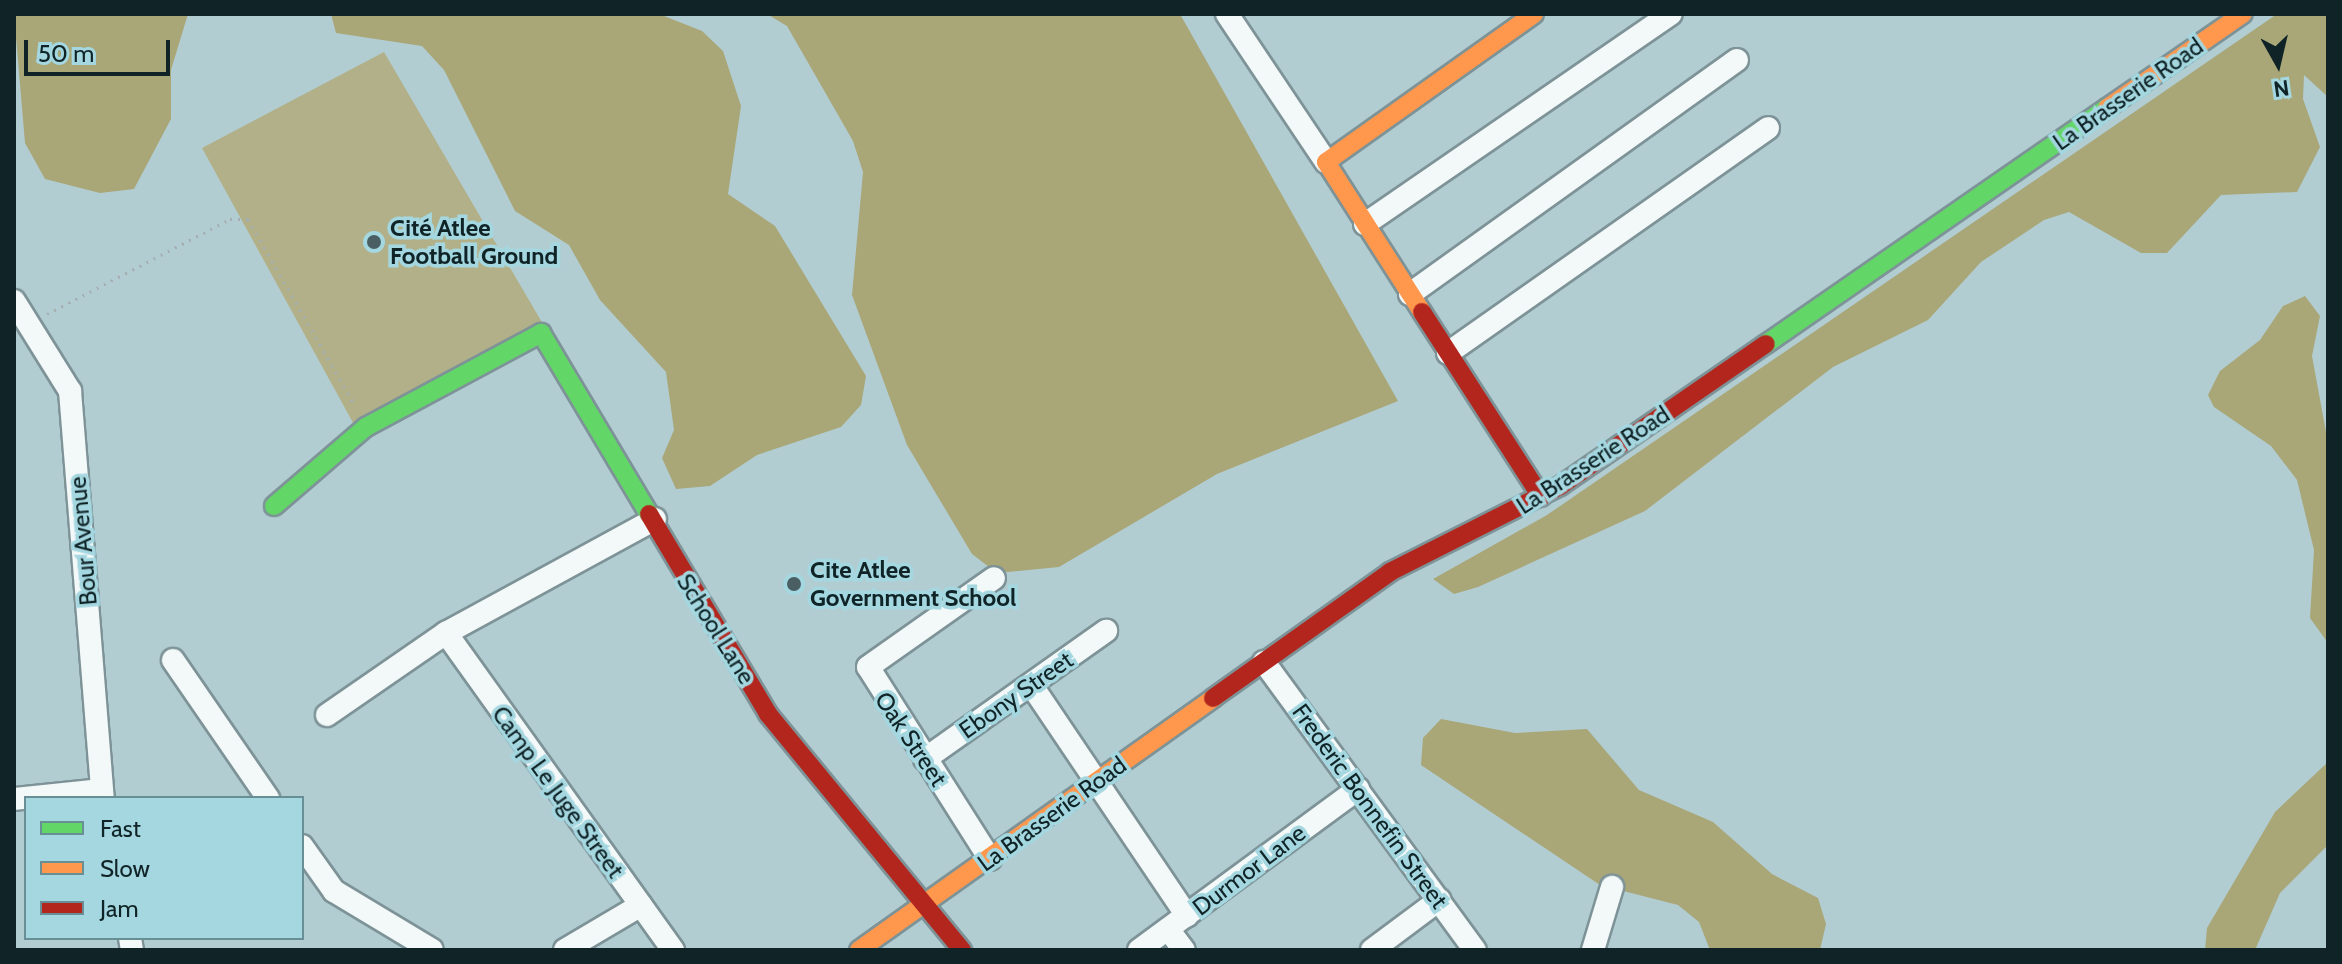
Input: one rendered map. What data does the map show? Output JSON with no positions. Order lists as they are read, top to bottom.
{
  "streets": {
    "street": [
      "La Brasserie Road",
      "Bour Avenue",
      "School Lane",
      "Ebony Street",
      "Oak Street",
      "Camp Le Juge Street",
      "Frederic Bonnefin Street",
      "Durmor Lane"
    ]
  },
  "crossings": [
    ["La Brasserie Road", "School Lane"],
    ["La Brasserie Road", "Oak Street"],
    ["La Brasserie Road", "Frederic Bonnefin Street"],
    ["Ebony Street", "Oak Street"],
    ["Frederic Bonnefin Street", "Durmor Lane"]
  ],
  "places": ["Cité Atlee Football Ground", "Cite Atlee Government School"],
  "legend": ["Fast", "Slow", "Jam"],
  "scale_bar": "50 m",
  "north": "bottom"
}
